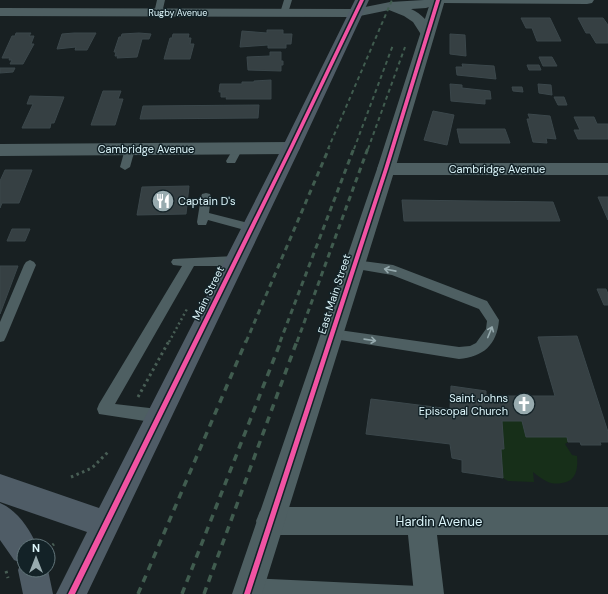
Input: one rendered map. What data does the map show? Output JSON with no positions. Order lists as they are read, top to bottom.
{
  "streets": {
    "main road": ["Main Street"],
    "street": [
      "Rugby Avenue",
      "Cambridge Avenue",
      "East Main Street",
      "Hardin Avenue"
    ]
  },
  "crossings": [
    ["Rugby Avenue", "Main Street"],
    ["Rugby Avenue", "East Main Street"],
    ["Cambridge Avenue", "Main Street"],
    ["Cambridge Avenue", "East Main Street"],
    ["East Main Street", "Hardin Avenue"]
  ],
  "places": {
    "restaurant": ["Captain D's"],
    "church": ["Saint Johns Episcopal Church"]
  },
  "north": "top"
}
